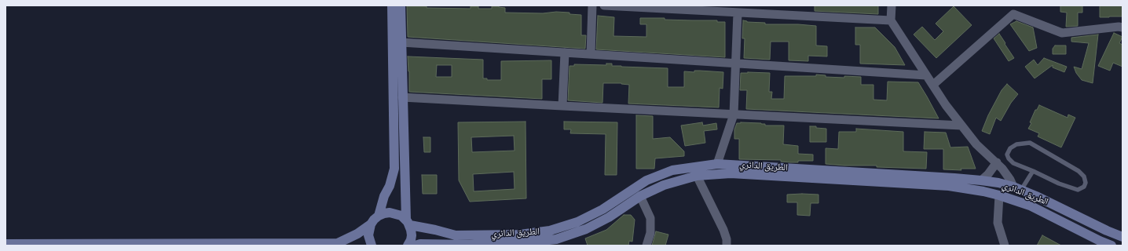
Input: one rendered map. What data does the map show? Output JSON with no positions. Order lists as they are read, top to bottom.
{
  "streets": {
    "main road": ["الطريق الدائري"]
  }
}
